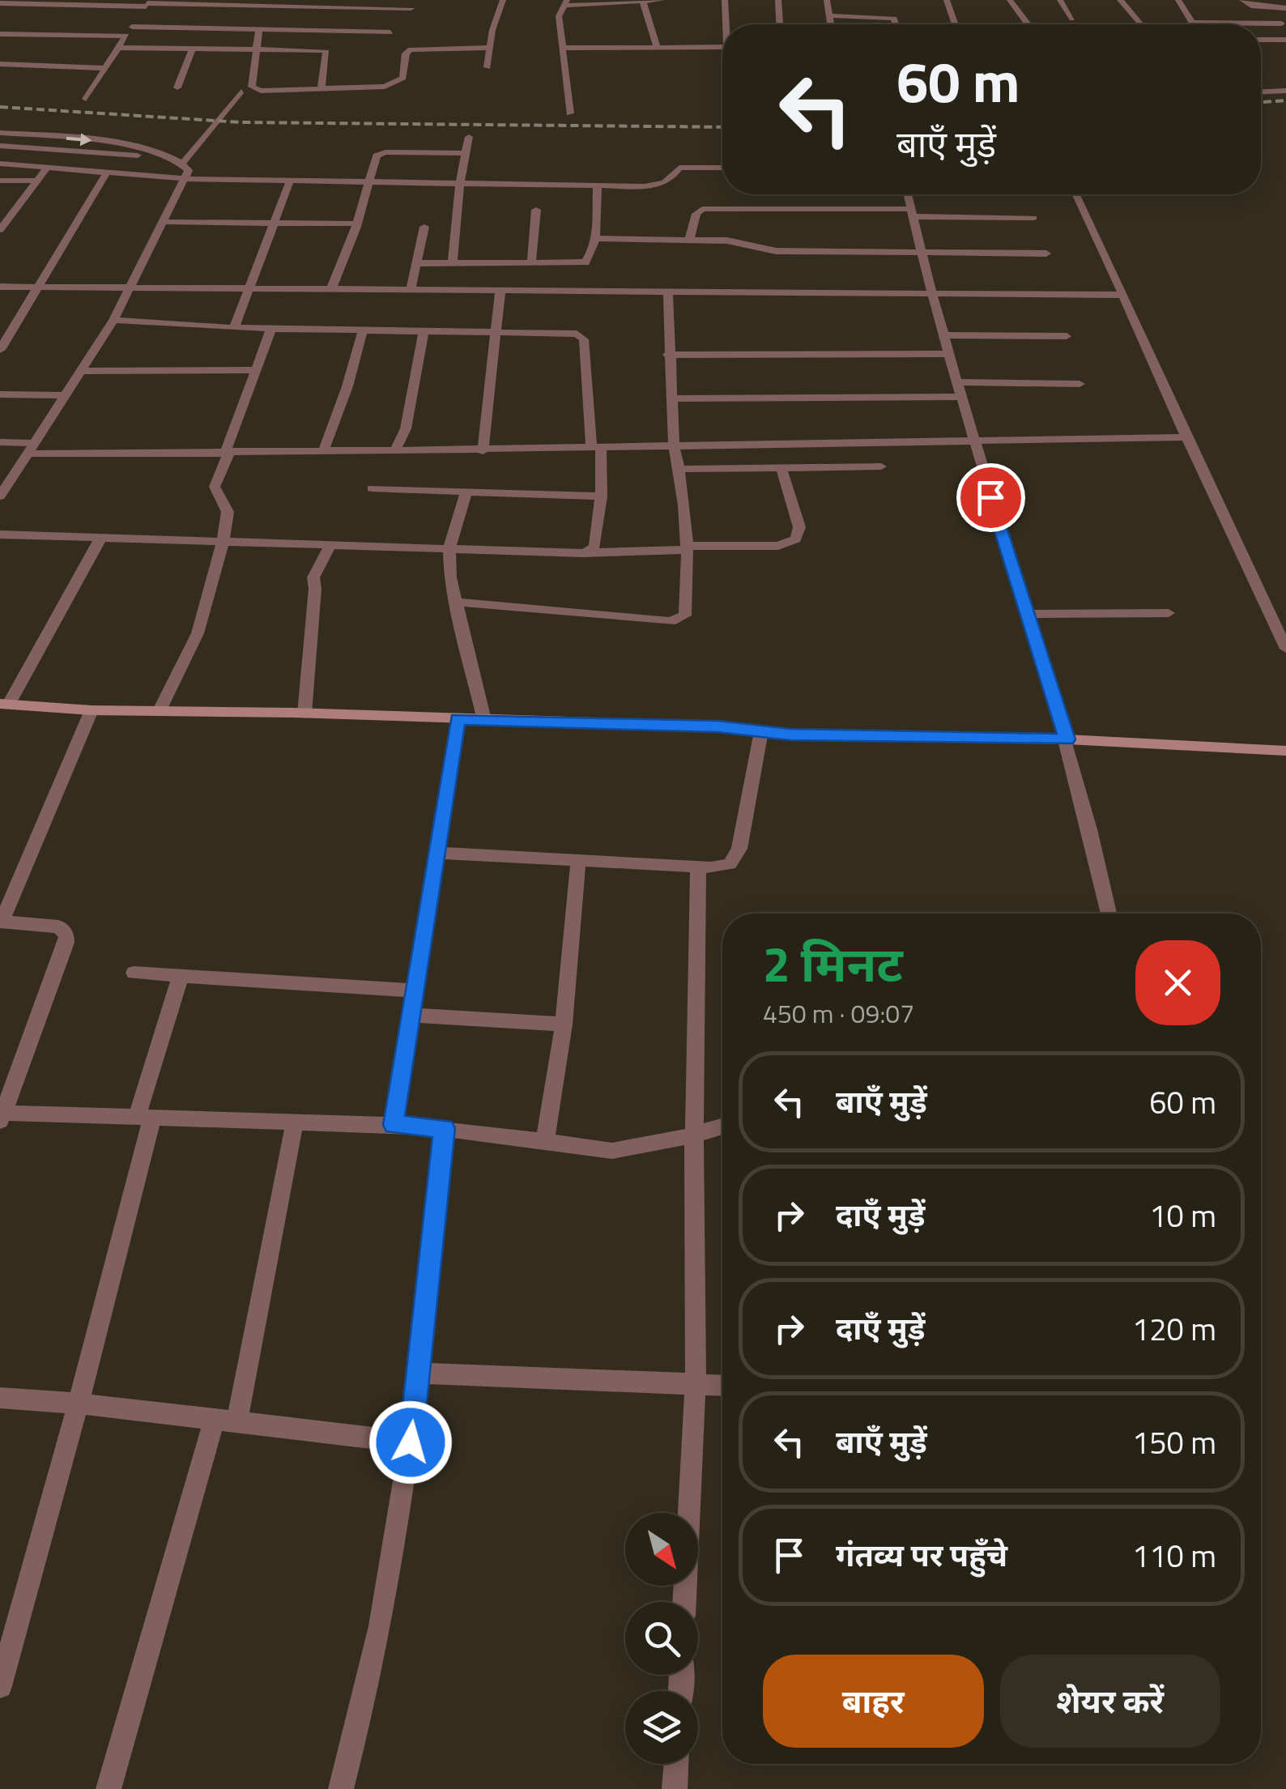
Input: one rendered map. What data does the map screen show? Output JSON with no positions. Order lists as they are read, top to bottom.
{
  "north": "bottom right",
  "page": {
    "turn": ["60 m", "बाएँ मुड़ें"],
    "heading": ["2 मिनट", "450 m · 09:07"],
    "list": [
      {
        "name": "बाएँ मुड़ें",
        "value": "60 m"
      },
      {
        "name": "दाएँ मुड़ें",
        "value": "10 m"
      },
      {
        "name": "दाएँ मुड़ें",
        "value": "120 m"
      },
      {
        "name": "बाएँ मुड़ें",
        "value": "150 m"
      },
      {
        "name": "गंतव्य पर पहुँचे",
        "value": "110 m"
      }
    ],
    "buttons": ["बाहर", "शेयर करें"]
  }
}
